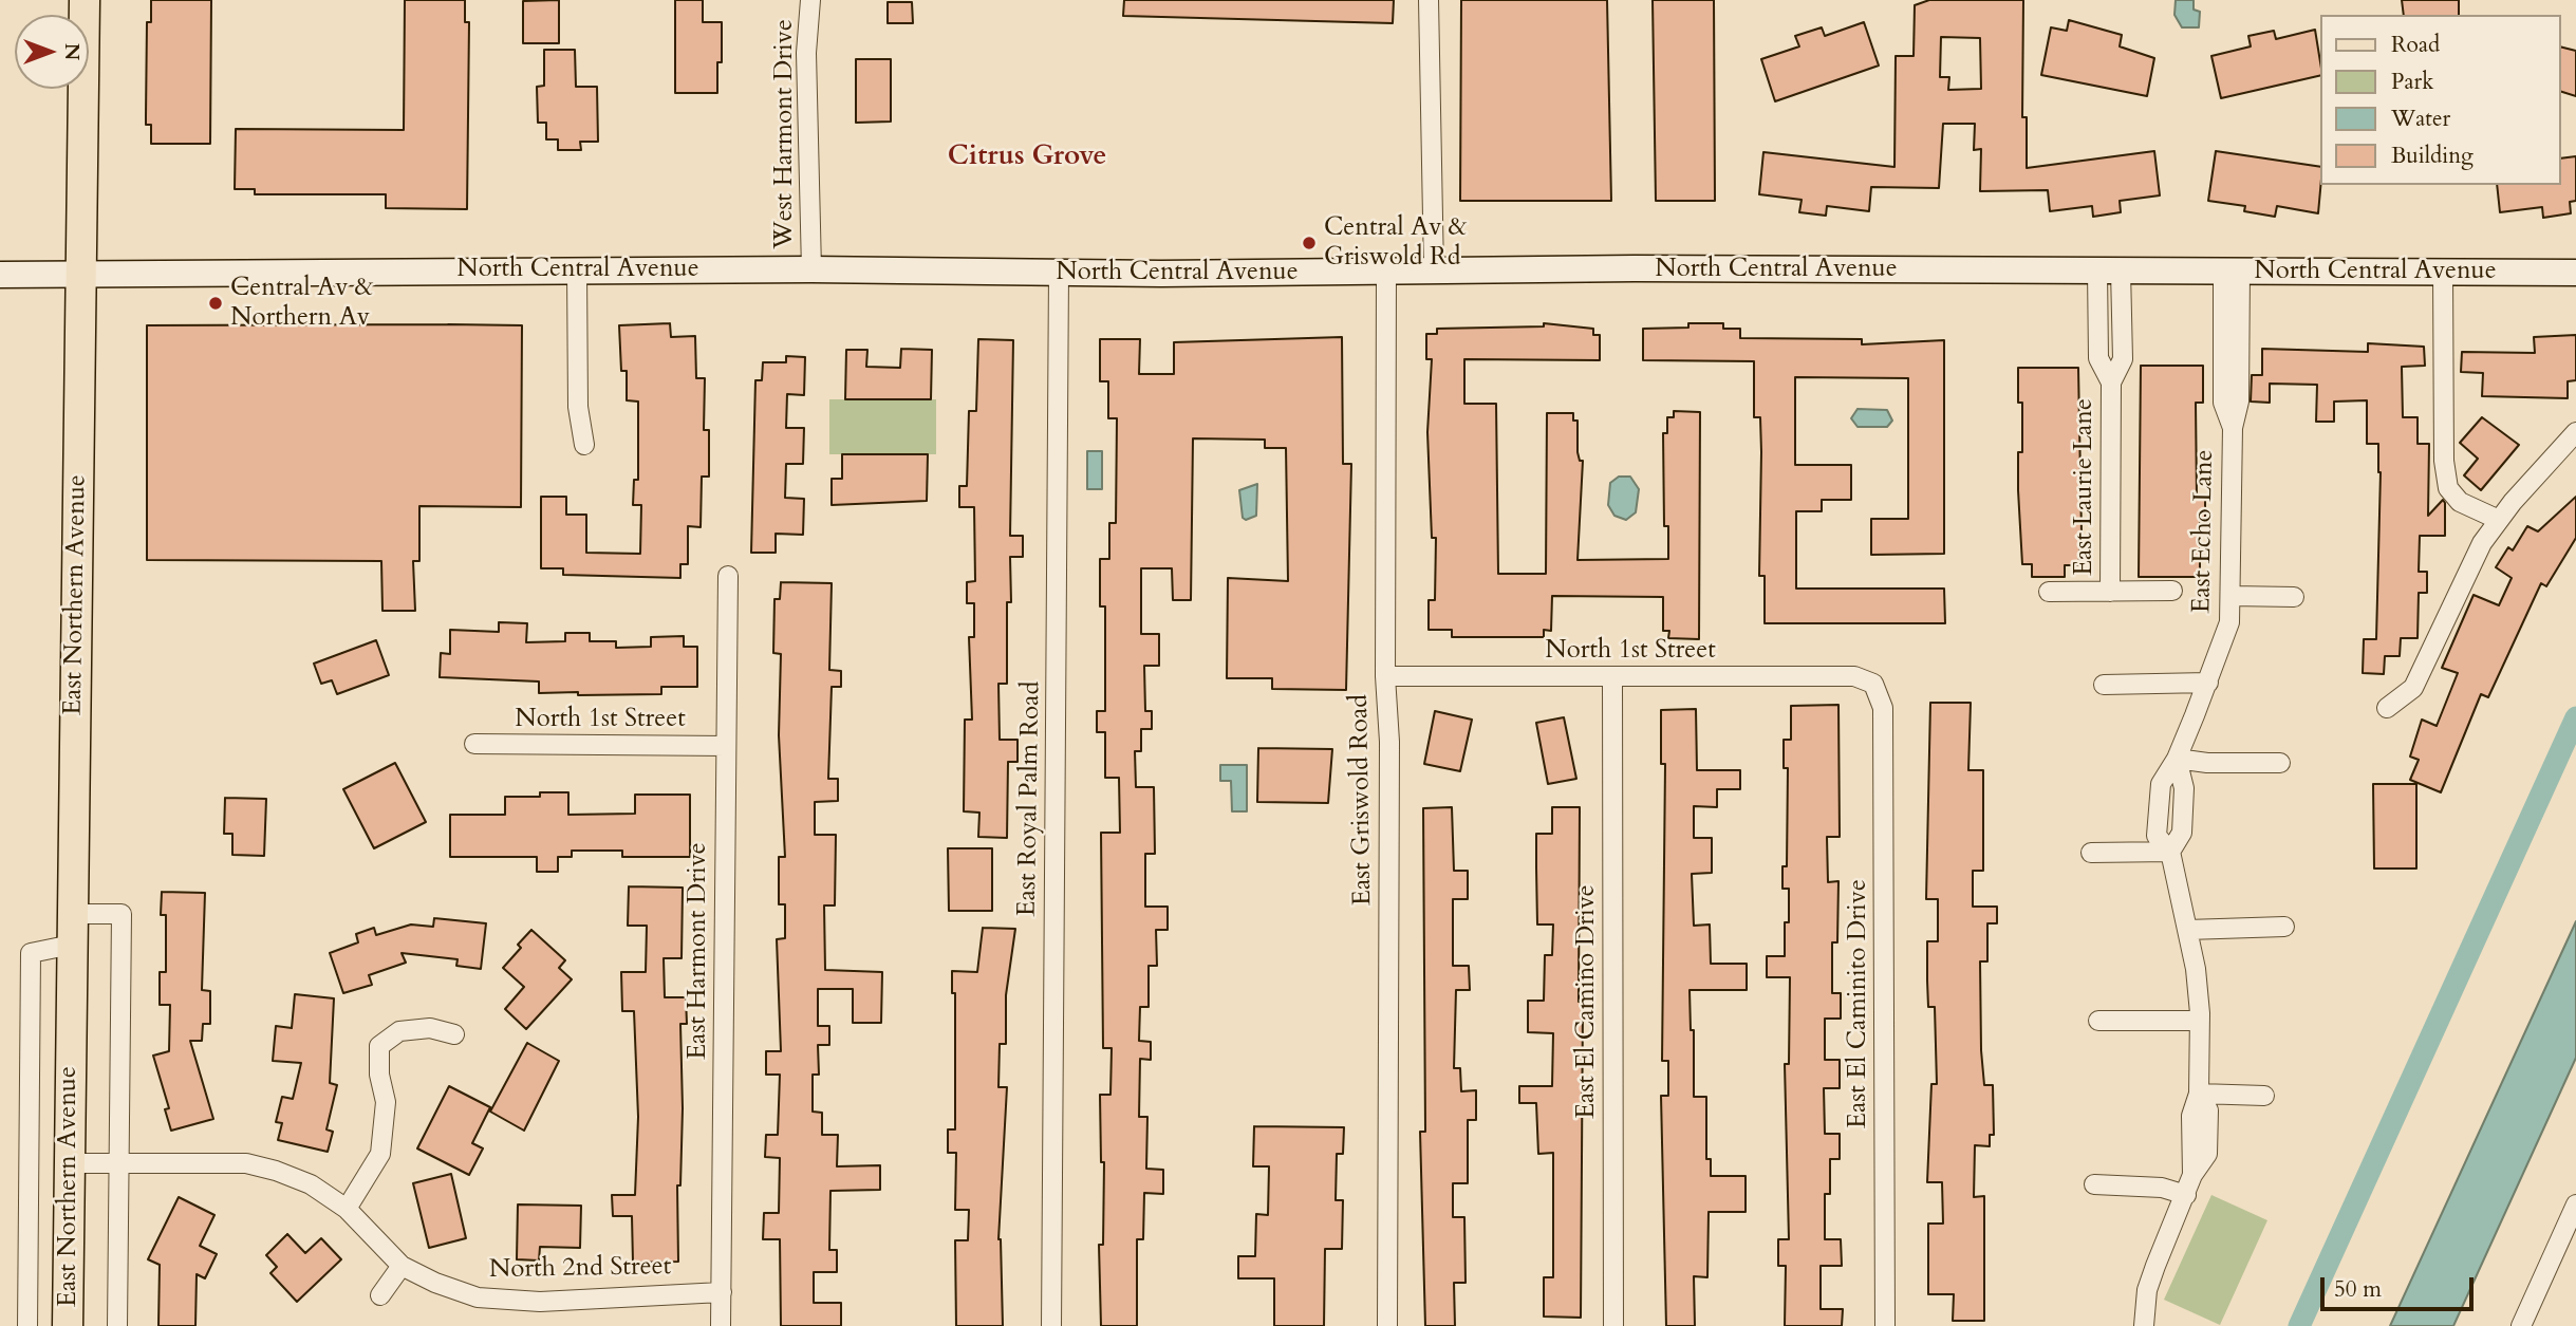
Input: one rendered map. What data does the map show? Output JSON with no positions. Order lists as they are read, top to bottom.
{
  "streets": {
    "main road": ["North Central Avenue", "East Northern Avenue"],
    "street": [
      "West Harmont Drive",
      "East Laurie Lane",
      "East Echo Lane",
      "North 1st Street",
      "East Royal Palm Road",
      "East Griswold Road",
      "East Harmont Drive",
      "East El Camino Drive",
      "East El Caminito Drive",
      "North 2nd Street"
    ]
  },
  "crossings": [
    ["West Harmont Drive", "North Central Avenue"],
    ["North Central Avenue", "East Laurie Lane"],
    ["North Central Avenue", "East Echo Lane"],
    ["North Central Avenue", "East Northern Avenue"],
    ["North Central Avenue", "East Royal Palm Road"],
    ["North Central Avenue", "East Griswold Road"],
    ["East Northern Avenue", "North 2nd Street"],
    ["North 1st Street", "East Griswold Road"],
    ["North 1st Street", "East Harmont Drive"],
    ["North 1st Street", "East El Camino Drive"],
    ["North 1st Street", "East El Caminito Drive"],
    ["East Harmont Drive", "North 2nd Street"]
  ],
  "districts": ["Citrus Grove"],
  "places": ["Central Av & Griswold Rd", "Central Av & Northern Av"],
  "legend": [
    "Road",
    "Park",
    "Water",
    "Building"
  ],
  "scale_bar": "50 m",
  "north": "right"
}
